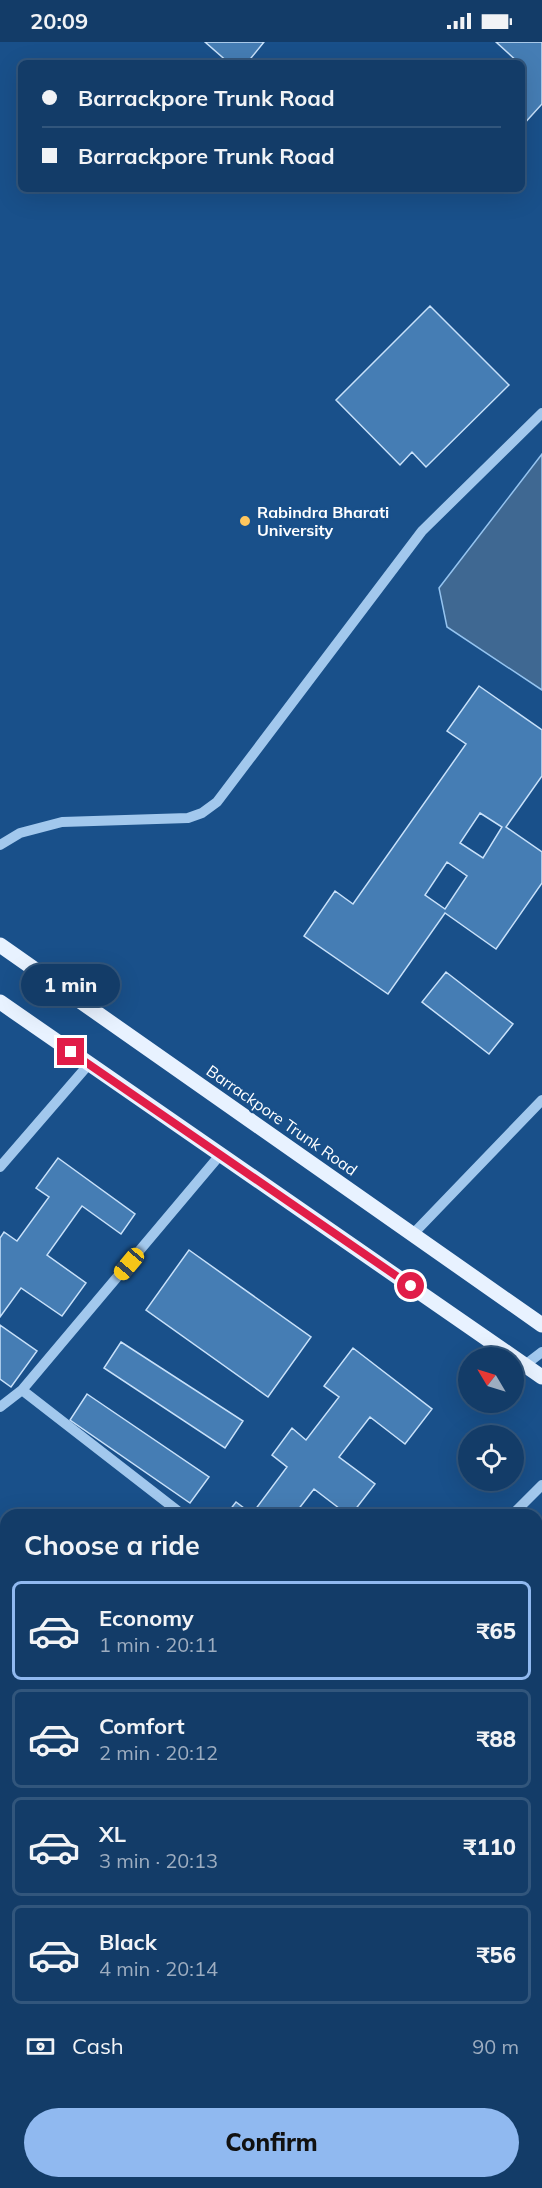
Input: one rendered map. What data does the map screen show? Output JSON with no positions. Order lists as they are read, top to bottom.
{
  "streets": {
    "main road": ["Barrackpore Trunk Road"]
  },
  "places": ["Rabindra Bharati University"],
  "north": "top left",
  "page": {
    "status": "20:09",
    "banner": ["Barrackpore Trunk Road", "Barrackpore Trunk Road"],
    "bubble": "1 min",
    "heading": "Choose a ride",
    "list": [
      {
        "name": "Economy",
        "note": "1 min · 20:11",
        "value": "₹65"
      },
      {
        "name": "Comfort",
        "note": "2 min · 20:12",
        "value": "₹88"
      },
      {
        "name": "XL",
        "note": "3 min · 20:13",
        "value": "₹110"
      },
      {
        "name": "Black",
        "note": "4 min · 20:14",
        "value": "₹56"
      }
    ],
    "pay": ["Cash", "90 m"],
    "buttons": "Confirm"
  }
}
